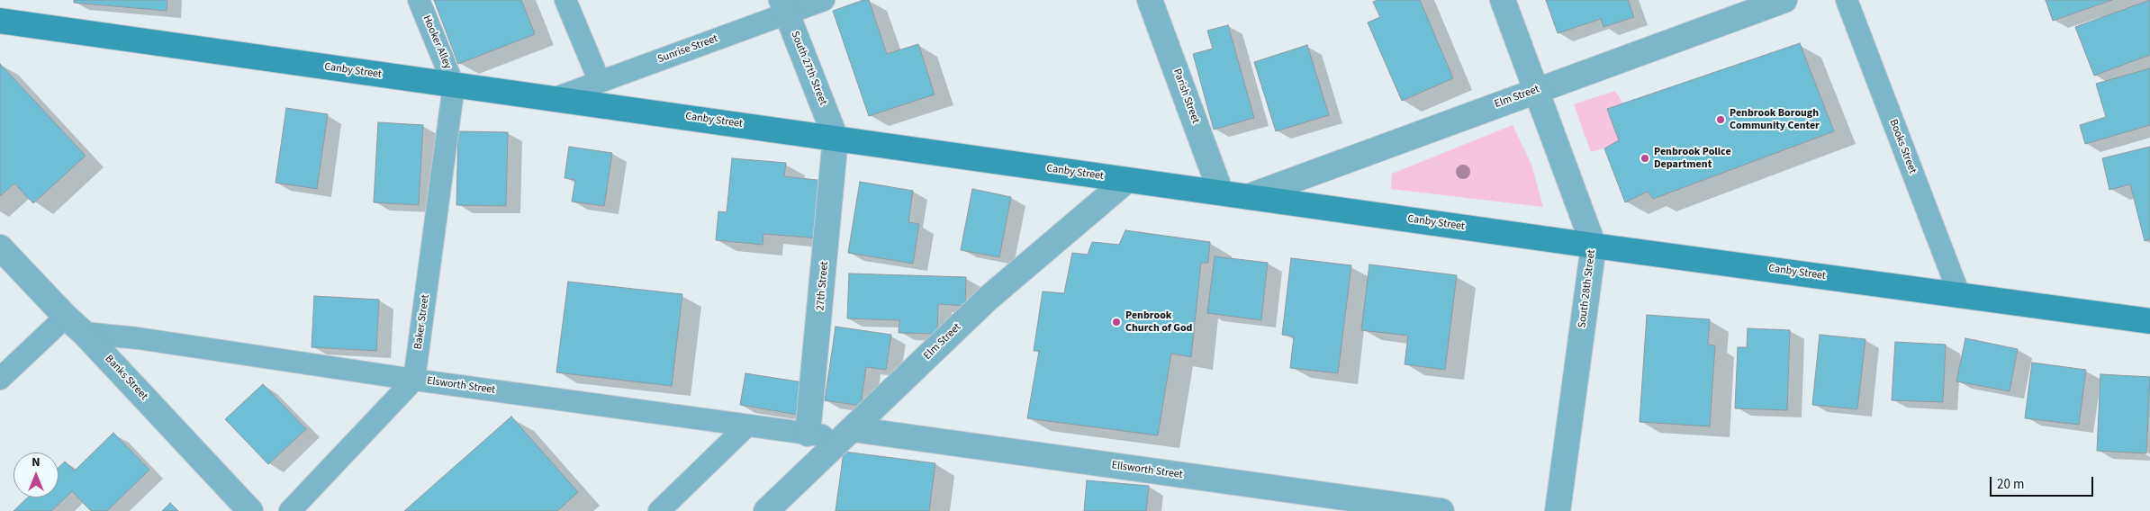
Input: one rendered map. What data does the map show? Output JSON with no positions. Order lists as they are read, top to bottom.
{
  "streets": {
    "main road": ["Canby Street"],
    "street": [
      "South 27th Street",
      "Parish Street",
      "Elm Street",
      "27th Street",
      "South 28th Street",
      "Banks Street",
      "Ellsworth Street"
    ],
    "lane": [
      "Hooker Alley",
      "Sunrise Street",
      "Books Street",
      "Baker Street",
      "Elsworth Street"
    ]
  },
  "crossings": [
    ["Hooker Alley", "Canby Street"],
    ["Hooker Alley", "Baker Street"],
    ["Sunrise Street", "South 27th Street"],
    ["Sunrise Street", "Canby Street"],
    ["South 27th Street", "Canby Street"],
    ["South 27th Street", "27th Street"],
    ["Canby Street", "Parish Street"],
    ["Canby Street", "Elm Street"],
    ["Canby Street", "Books Street"],
    ["Canby Street", "27th Street"],
    ["Canby Street", "South 28th Street"],
    ["Canby Street", "Baker Street"],
    ["Elm Street", "South 28th Street"],
    ["Elm Street", "Elsworth Street"],
    ["Elm Street", "Ellsworth Street"],
    ["27th Street", "Elsworth Street"],
    ["Baker Street", "Elsworth Street"],
    ["Banks Street", "Elsworth Street"]
  ],
  "places": ["Penbrook Borough Community Center", "Penbrook Police Department", "Penbrook Church of God"],
  "scale_bar": "20 m",
  "north": "top"
}
